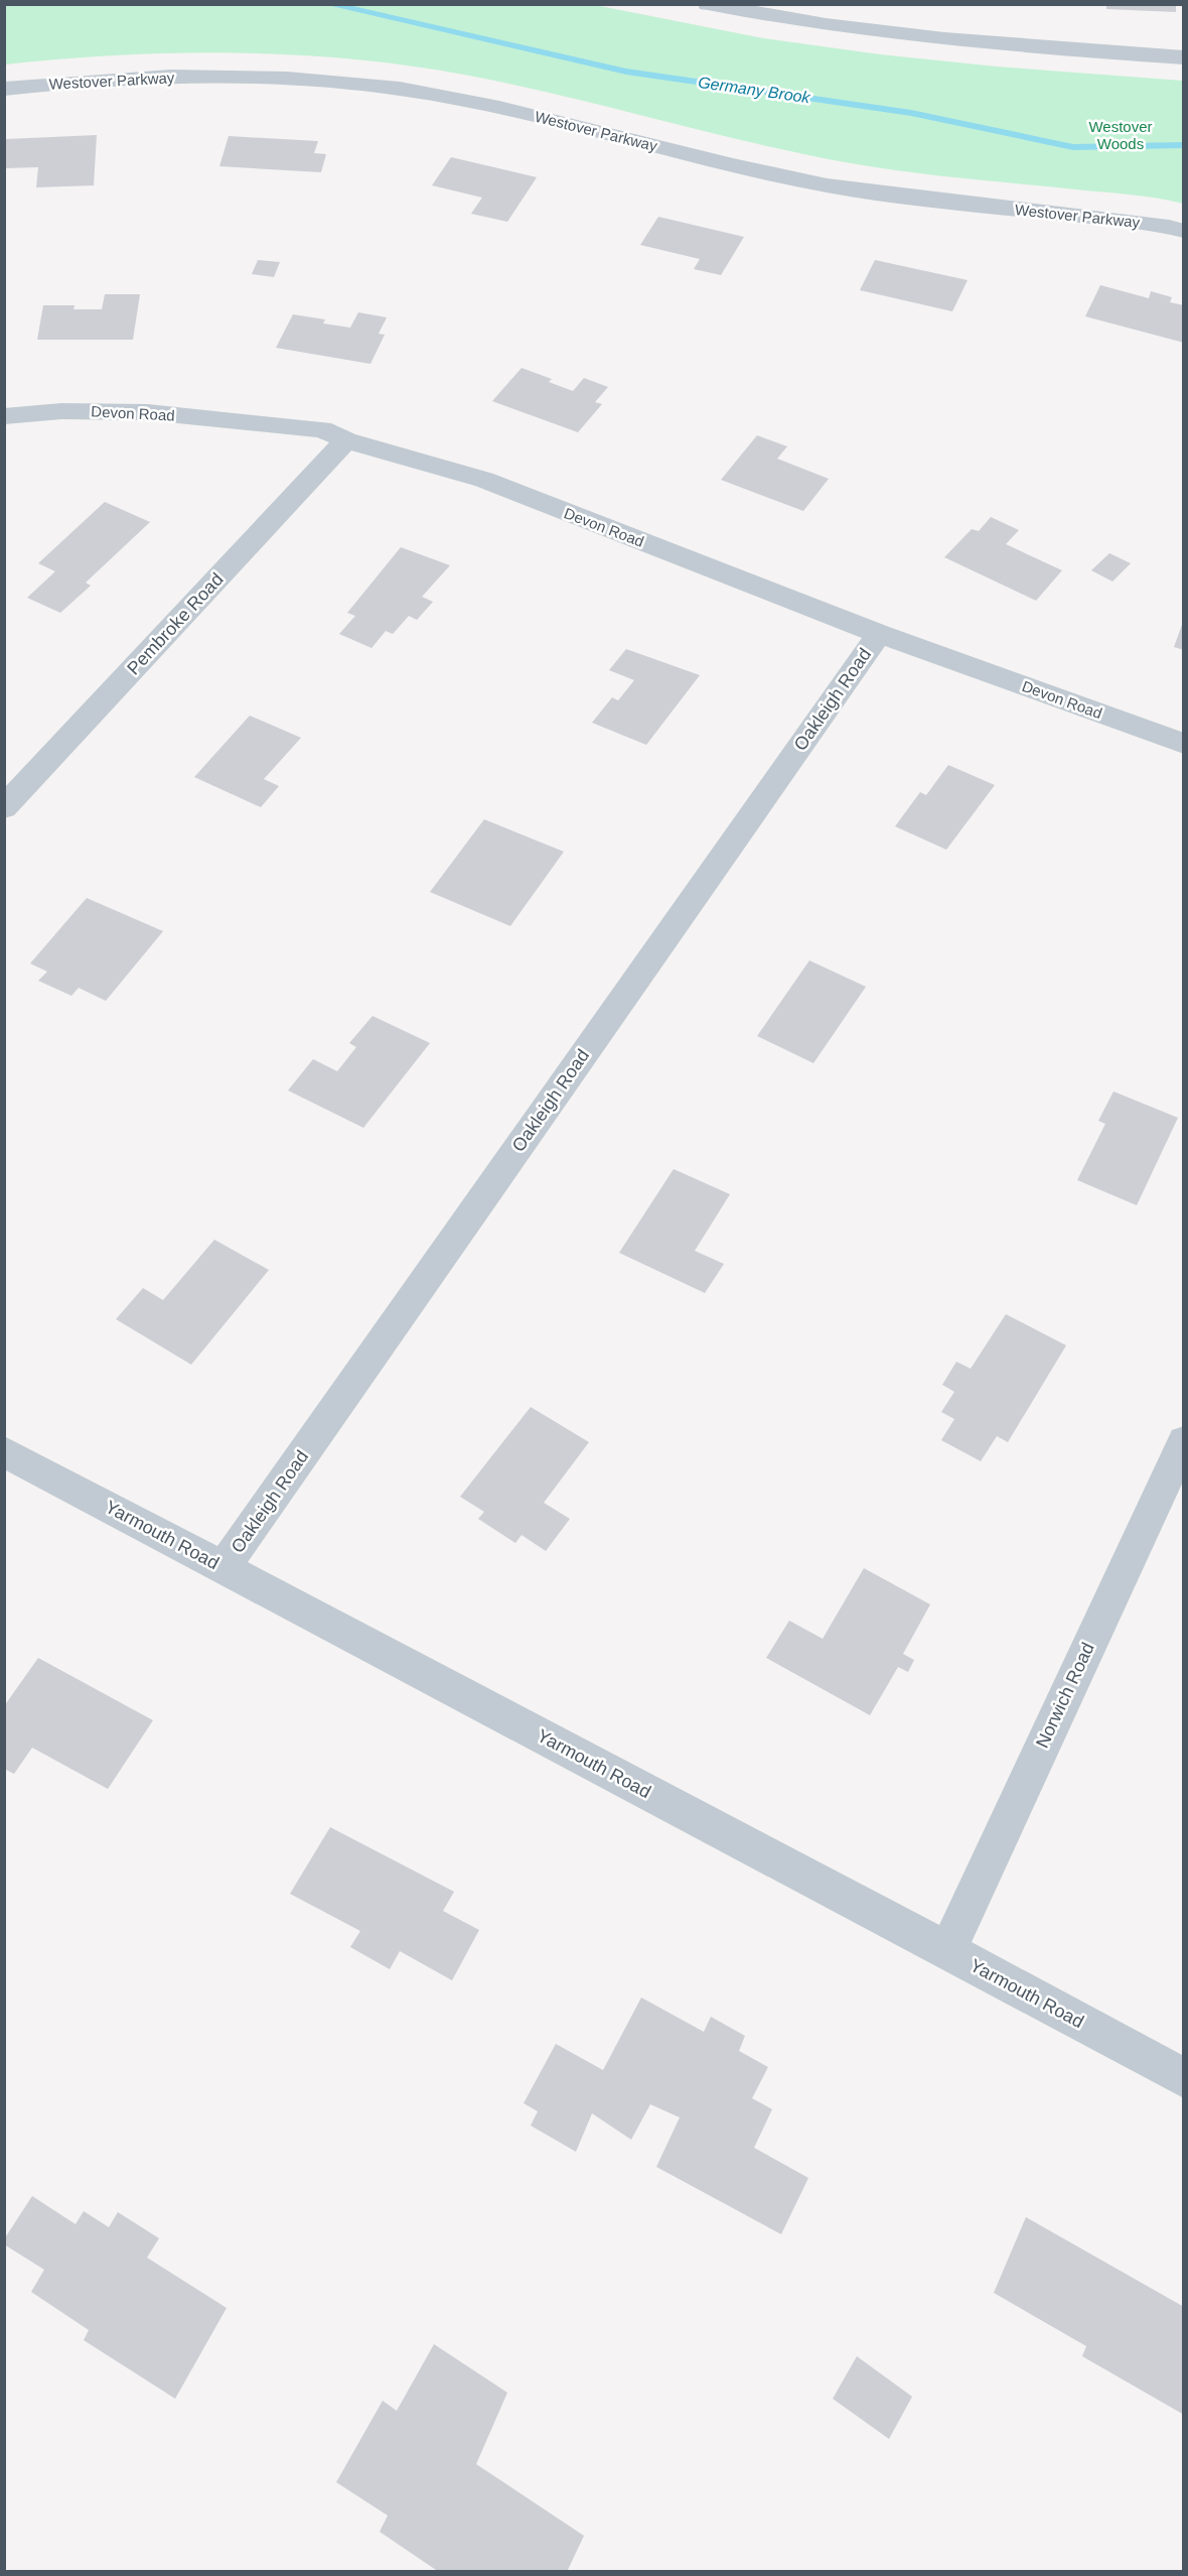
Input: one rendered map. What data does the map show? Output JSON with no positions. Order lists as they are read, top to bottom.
{
  "streets": {
    "street": [
      "Westover Parkway",
      "Devon Road",
      "Pembroke Road",
      "Oakleigh Road",
      "Yarmouth Road",
      "Norwich Road"
    ]
  },
  "crossings": [
    ["Devon Road", "Pembroke Road"],
    ["Devon Road", "Oakleigh Road"],
    ["Oakleigh Road", "Yarmouth Road"],
    ["Yarmouth Road", "Norwich Road"]
  ],
  "water": ["Germany Brook"],
  "parks": ["Westover Woods"]
}
